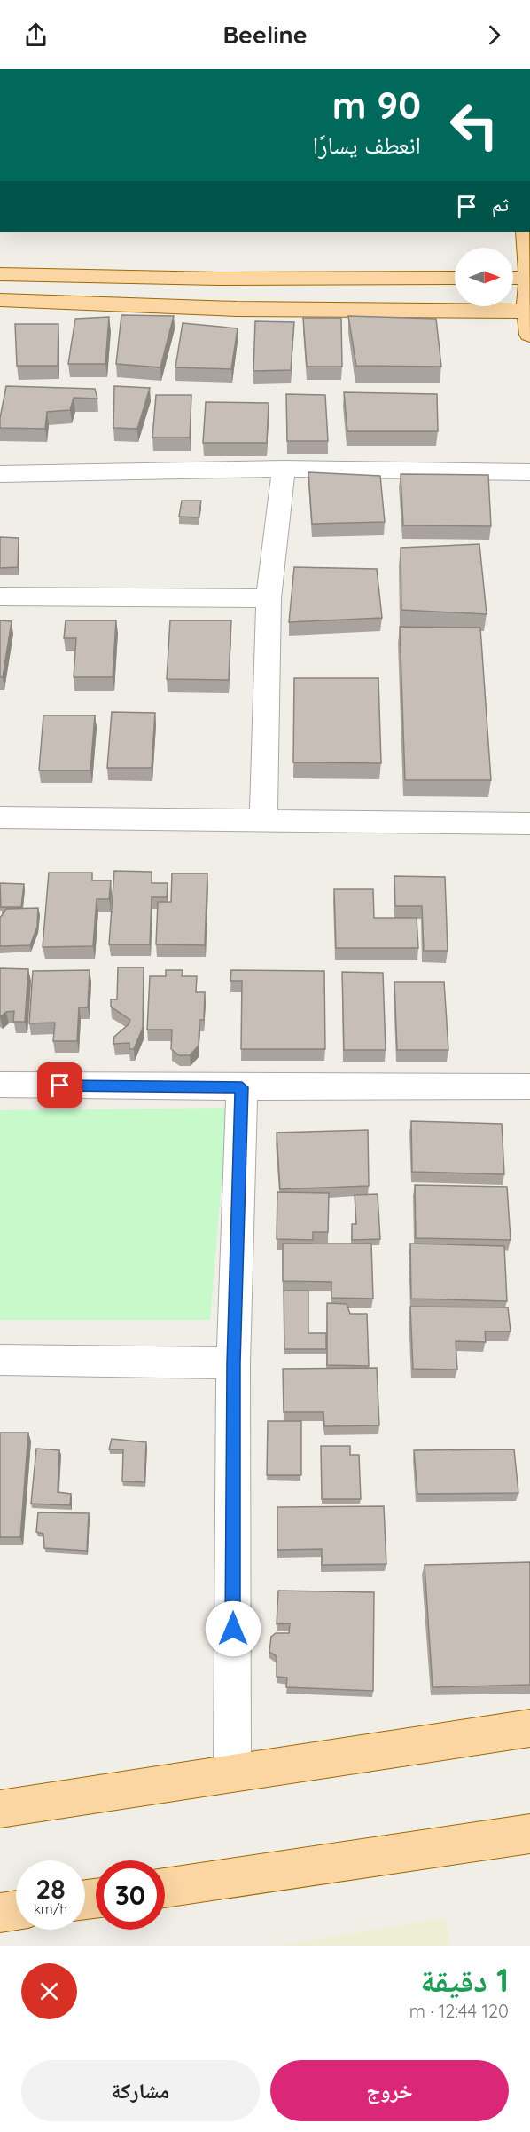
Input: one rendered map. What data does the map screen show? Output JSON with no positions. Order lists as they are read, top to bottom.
{
  "north": "right",
  "page": {
    "header": "Beeline",
    "turn": ["90 m", "انعطف يسارًا"],
    "then": "ثم",
    "speed": "28 km/h",
    "limit": "30",
    "heading": ["1 دقيقة", "120 m · 12:44"],
    "buttons": ["خروج", "مشاركة"]
  }
}
